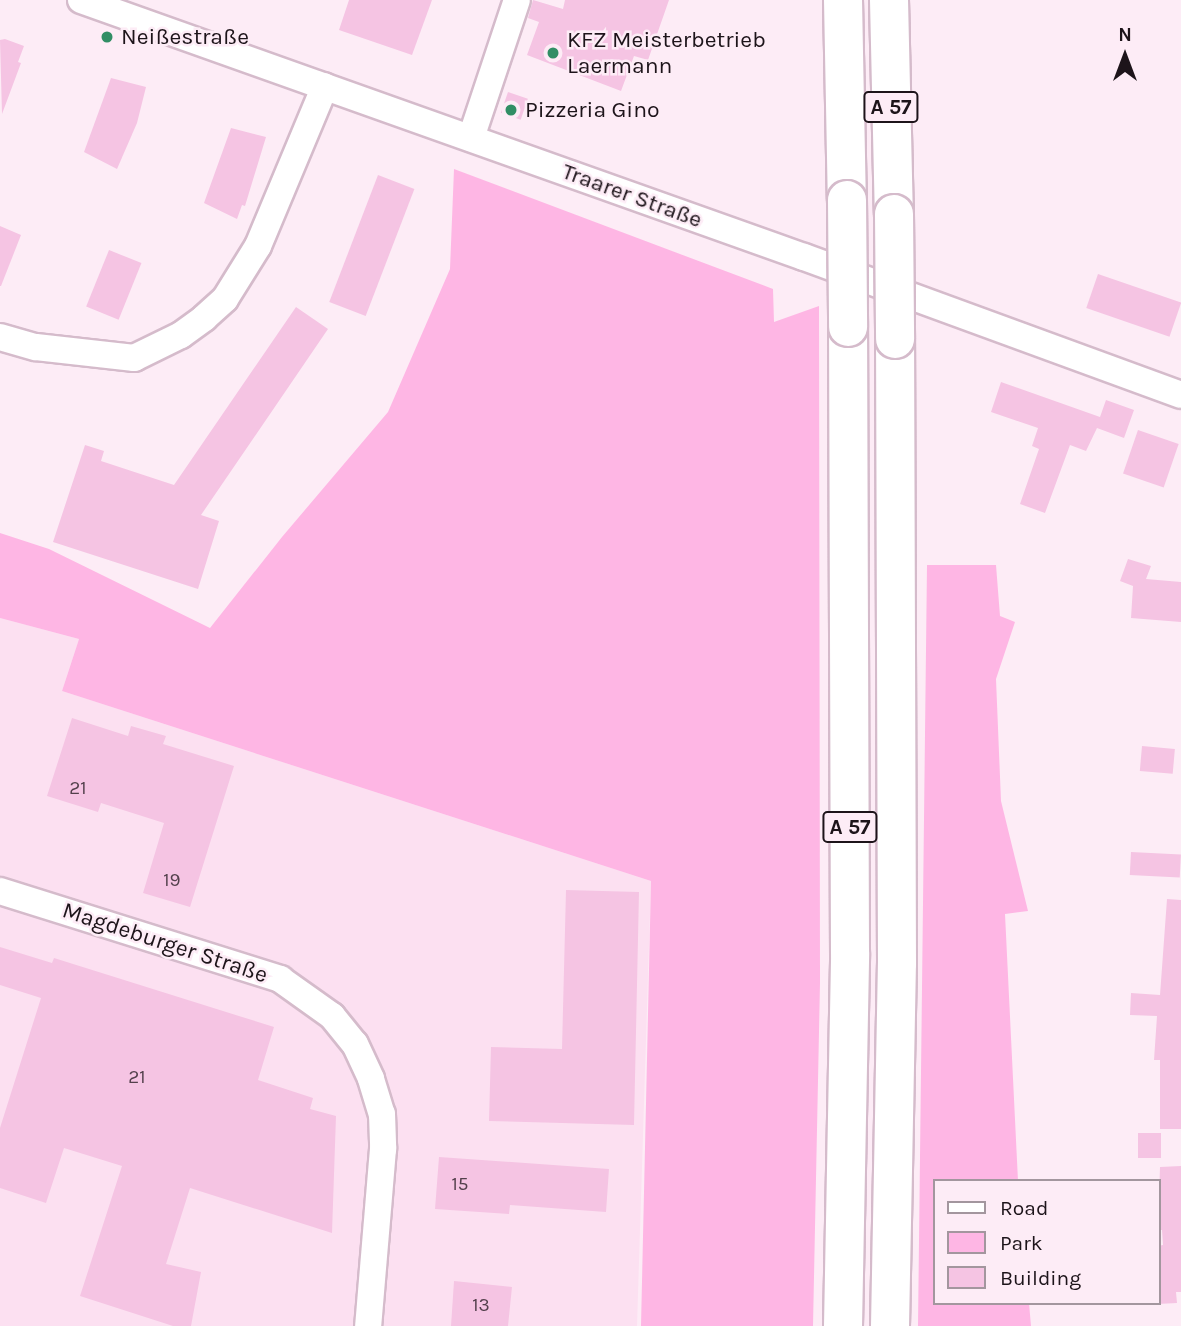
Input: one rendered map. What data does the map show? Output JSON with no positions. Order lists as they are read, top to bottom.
{
  "streets": {
    "highway": ["A 57"],
    "street": ["Traarer Straße", "Magdeburger Straße"]
  },
  "places": ["Neißestraße", "KFZ Meisterbetrieb Laermann", "Pizzeria Gino"],
  "house_numbers": [
    "21",
    "19",
    "21",
    "15",
    "13"
  ],
  "legend": ["Road", "Park", "Building"],
  "north": "top"
}
